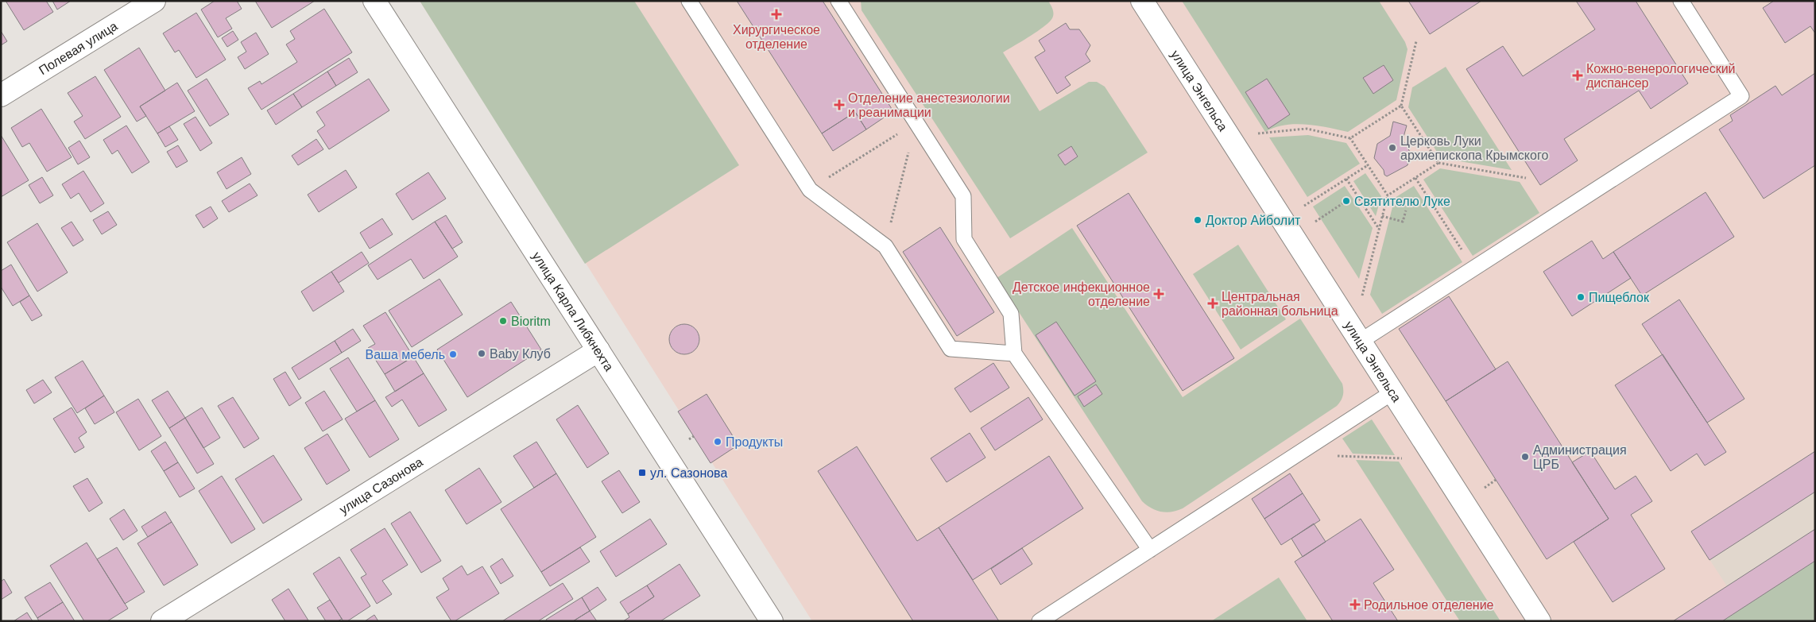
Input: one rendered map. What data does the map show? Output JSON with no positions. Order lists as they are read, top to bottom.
{
  "streets": {
    "street": [
      "Полевая улица",
      "улица Энгельса",
      "улица Карла Либкнехта",
      "улица Сазонова"
    ]
  },
  "crossings": [
    ["улица Карла Либкнехта", "улица Сазонова"]
  ],
  "places": {
    "health": [
      "Хирургическое отделение",
      "Кожно-венерологический диспансер",
      "Отделение анестезиологии и реанимации",
      "Детское инфекционное отделение",
      "Центральная районная больница",
      "Родильное отделение"
    ],
    "other": [
      "Церковь Луки архиепископа Крымского",
      "Святителю Луке",
      "Доктор Айболит",
      "Пищеблок",
      "Bioritm",
      "Baby Клуб",
      "Ваша мебель",
      "Продукты",
      "Администрация ЦРБ"
    ],
    "transit": ["ул. Сазонова"]
  }
}
